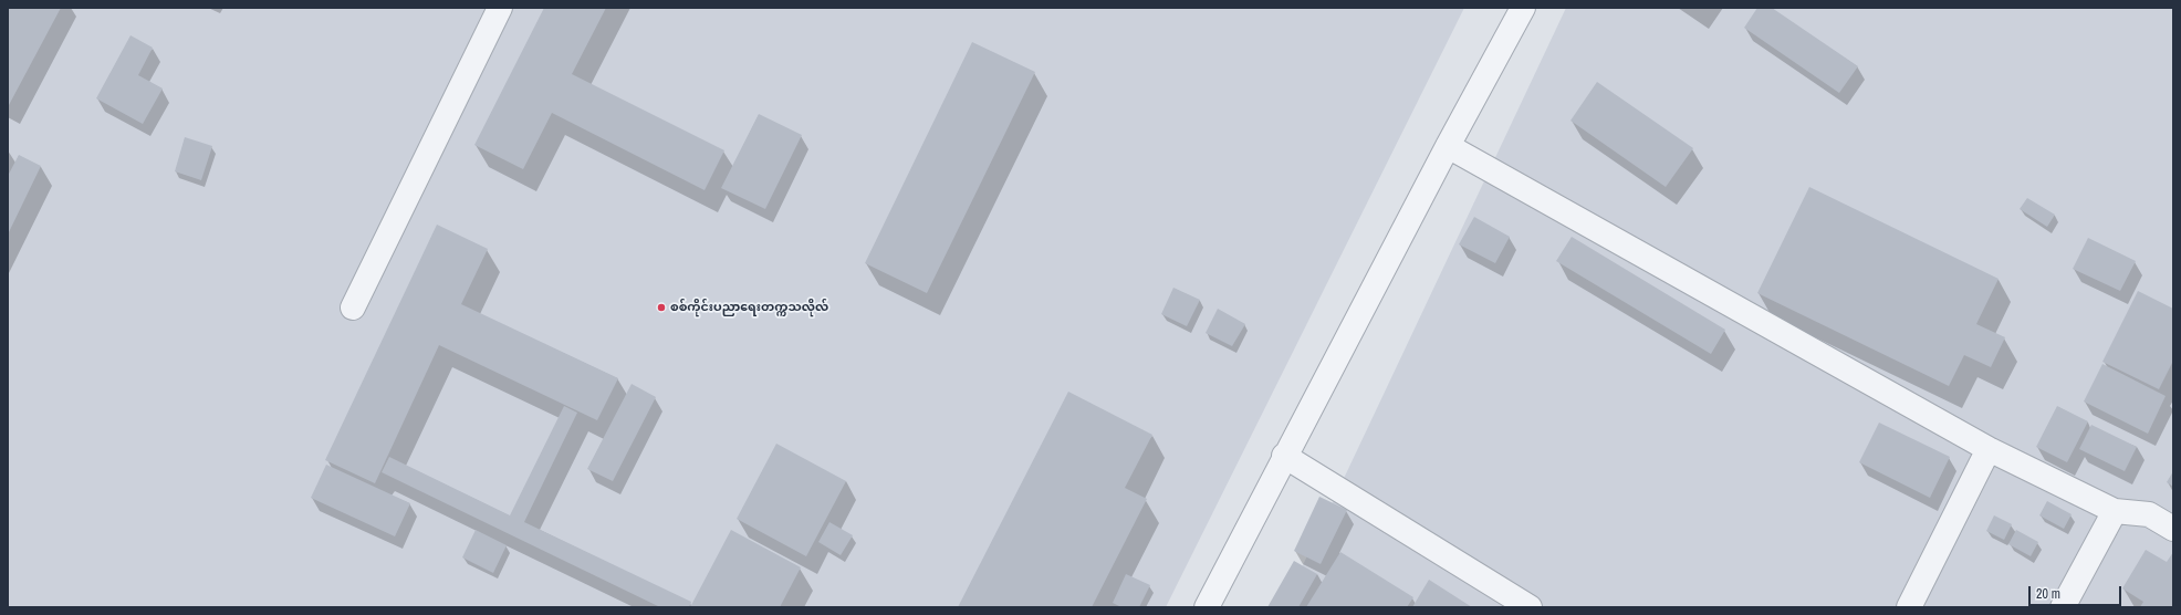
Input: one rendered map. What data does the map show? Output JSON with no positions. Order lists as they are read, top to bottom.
{
  "places": ["စစ်ကိုင်းပညာရေးတက္ကသလိုလ်"],
  "scale_bar": "20 m"
}
